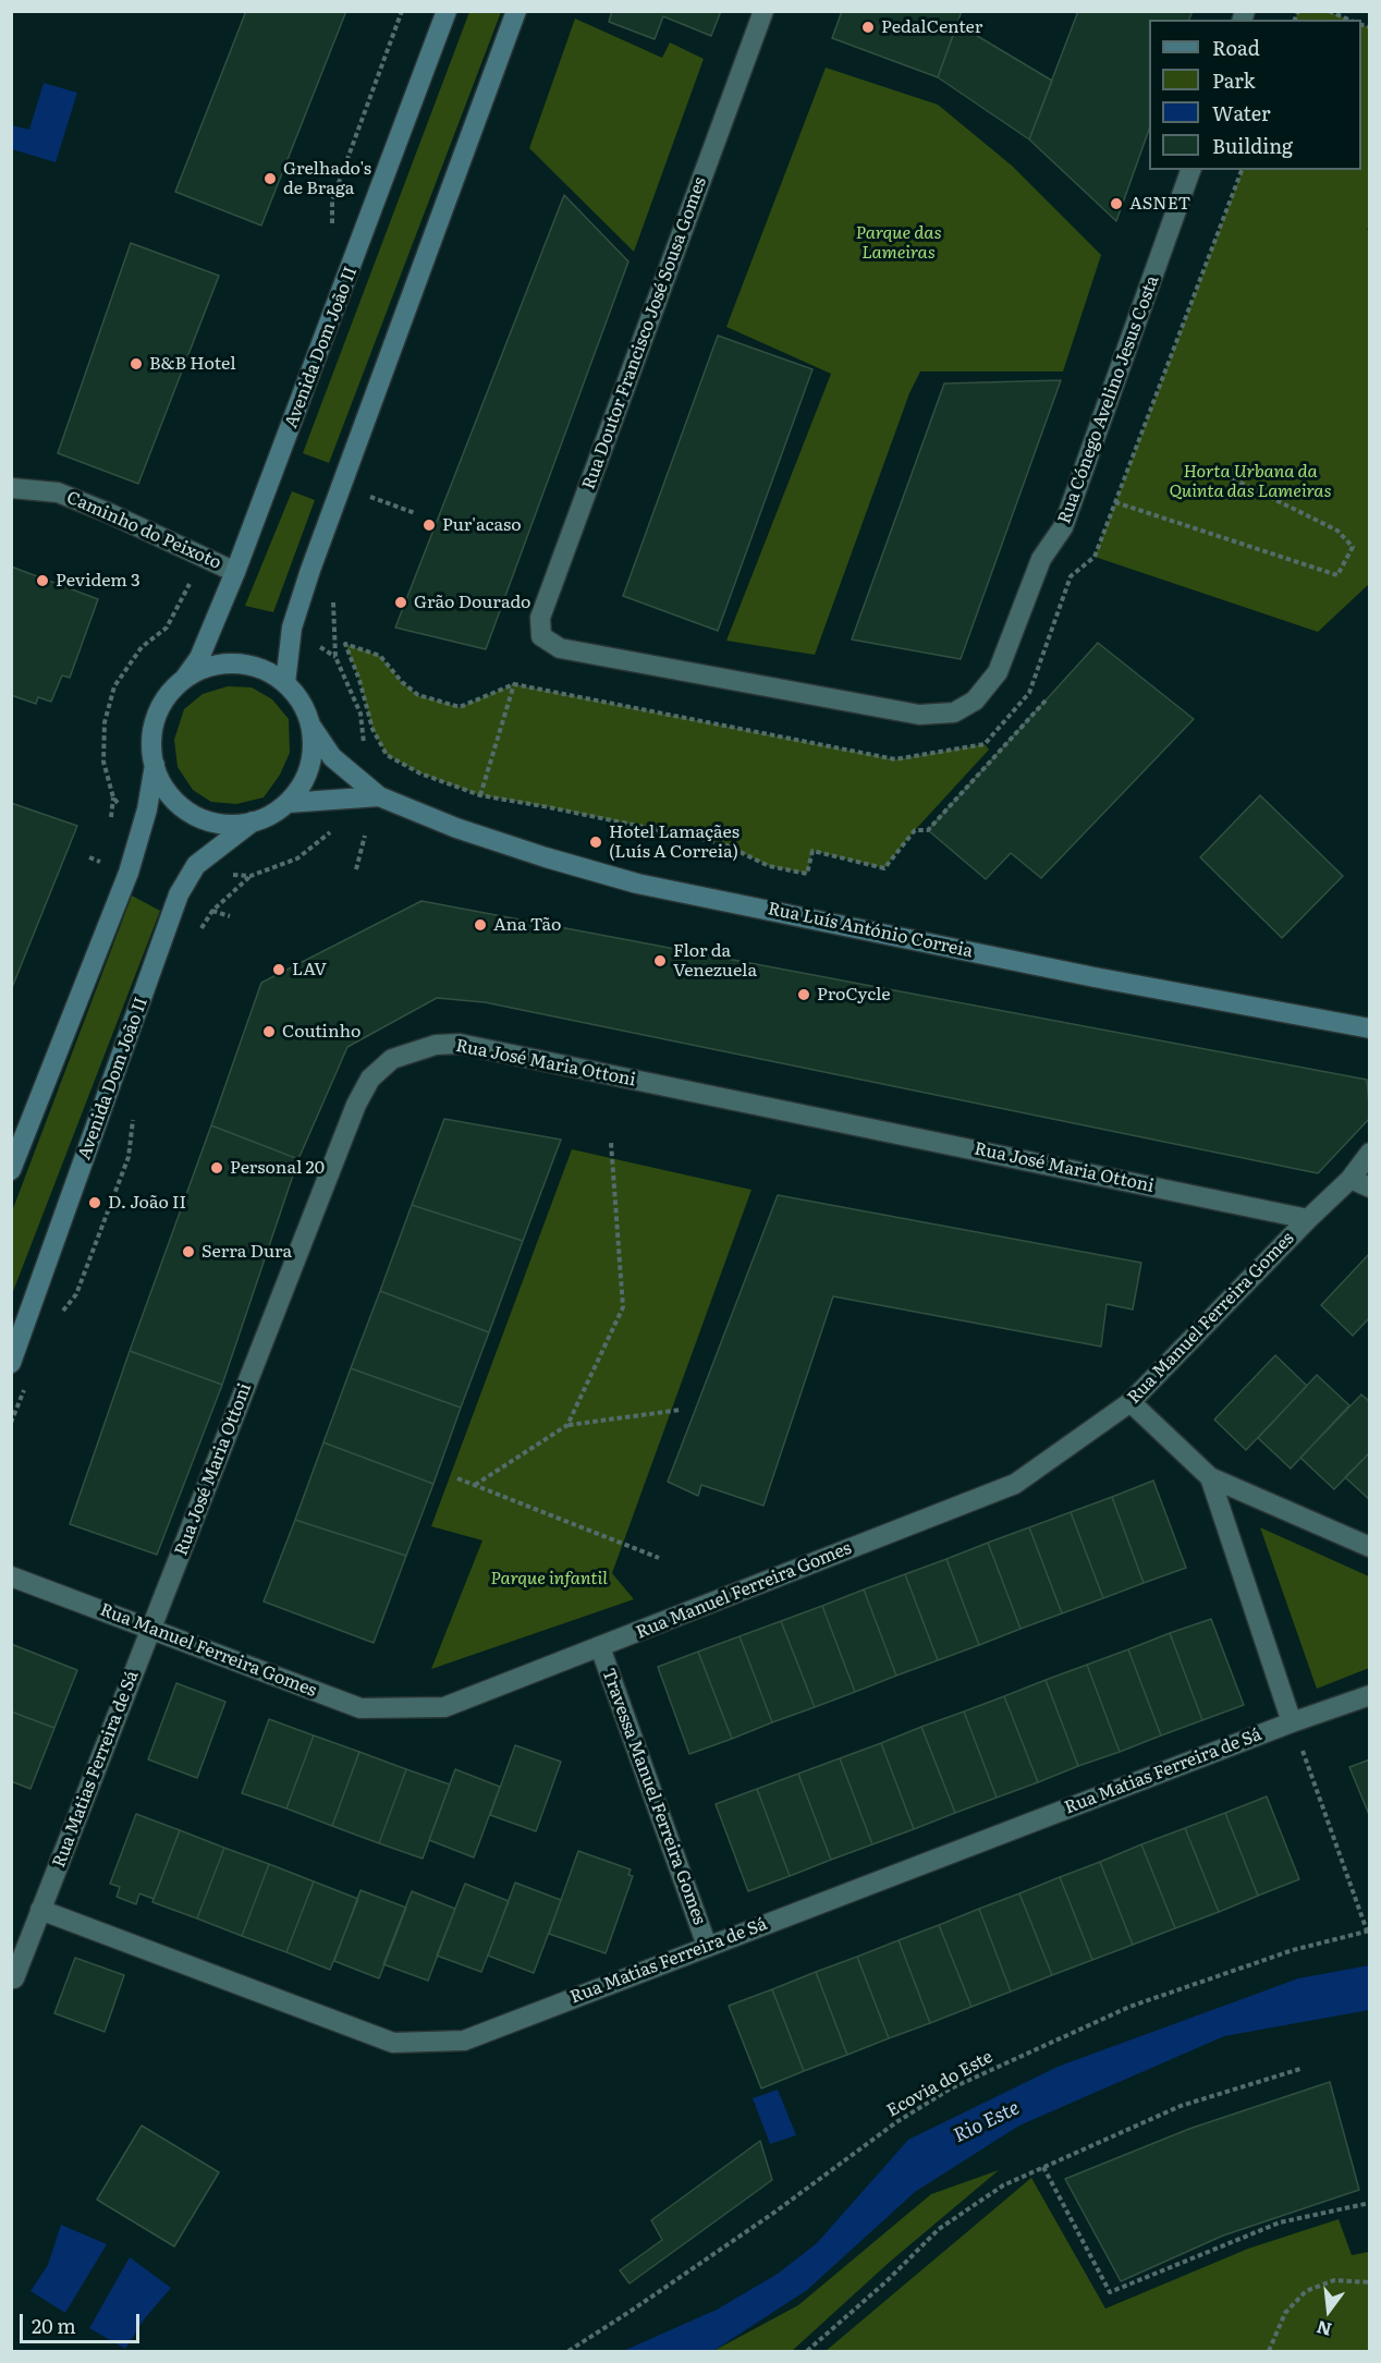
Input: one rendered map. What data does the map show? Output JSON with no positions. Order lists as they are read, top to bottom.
{
  "streets": {
    "main road": ["Avenida Dom João II", "Rua Luís António Correia"],
    "street": [
      "Rua Doutor Francisco José Sousa Gomes",
      "Rua Cónego Avelino Jesus Costa",
      "Caminho do Peixoto",
      "Rua José Maria Ottoni",
      "Rua Manuel Ferreira Gomes",
      "Rua Matias Ferreira de Sá",
      "Travessa Manuel Ferreira Gomes"
    ],
    "path": ["Ecovia do Este"]
  },
  "crossings": [
    ["Rua Doutor Francisco José Sousa Gomes", "Rua Cónego Avelino Jesus Costa"],
    ["Avenida Dom João II", "Caminho do Peixoto"],
    ["Avenida Dom João II", "Rua Luís António Correia"],
    ["Rua José Maria Ottoni", "Rua Manuel Ferreira Gomes"],
    ["Rua José Maria Ottoni", "Rua Matias Ferreira de Sá"],
    ["Rua Manuel Ferreira Gomes", "Rua Matias Ferreira de Sá"],
    ["Rua Manuel Ferreira Gomes", "Travessa Manuel Ferreira Gomes"],
    ["Rua Matias Ferreira de Sá", "Travessa Manuel Ferreira Gomes"]
  ],
  "water": ["Rio Este"],
  "parks": ["Parque das Lameiras", "Horta Urbana da Quinta das Lameiras", "Parque infantil"],
  "places": [
    "PedalCenter",
    "Grelhado's de Braga",
    "ASNET",
    "B&B Hotel",
    "Pur'acaso",
    "Pevidem 3",
    "Grão Dourado",
    "Hotel Lamaçães (Luís A Correia)",
    "Ana Tão",
    "Flor da Venezuela",
    "LAV",
    "ProCycle",
    "Coutinho",
    "Personal 20",
    "D. João II",
    "Serra Dura"
  ],
  "legend": [
    "Road",
    "Park",
    "Water",
    "Building"
  ],
  "scale_bar": "20 m",
  "north": "bottom"
}
